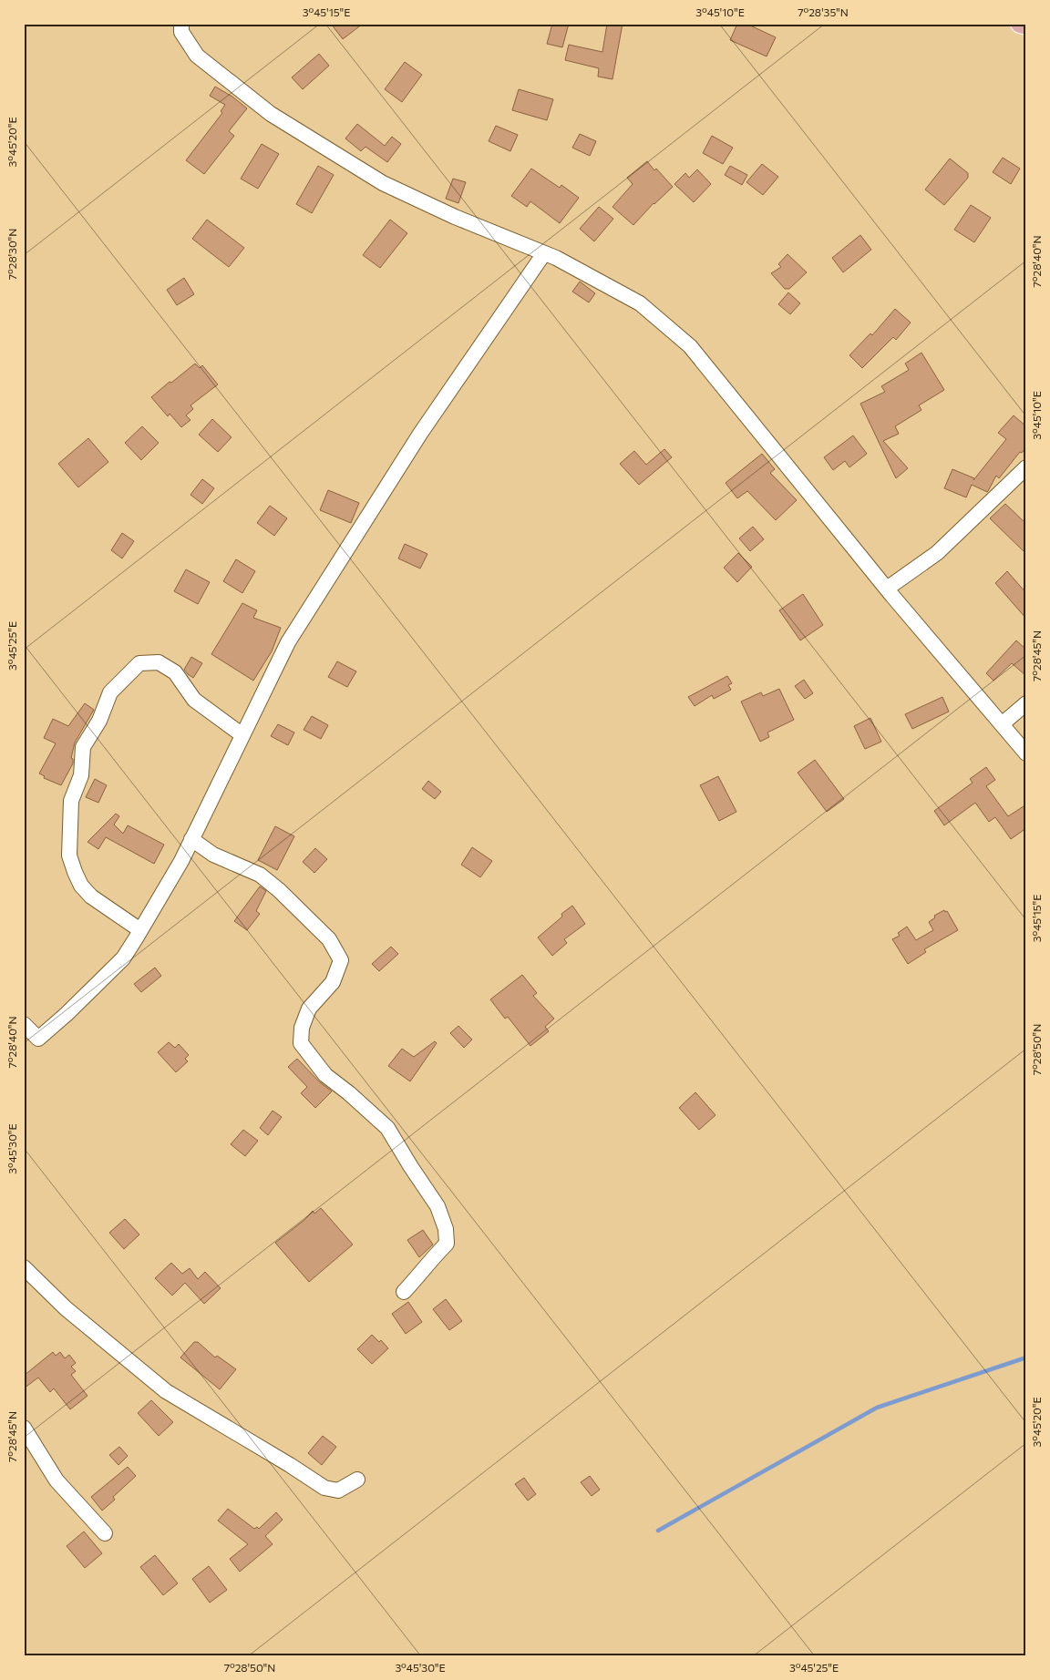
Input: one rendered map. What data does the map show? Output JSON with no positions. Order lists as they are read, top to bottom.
{
  "coordinates": [
    "3°45'15\"E",
    "3°45'10\"E",
    "7°28'35\"N",
    "3°45'20\"E",
    "7°28'30\"N",
    "7°28'40\"N",
    "3°45'25\"E",
    "7°28'45\"N",
    "7°28'50\"N",
    "3°45'30\"E"
  ]
}
